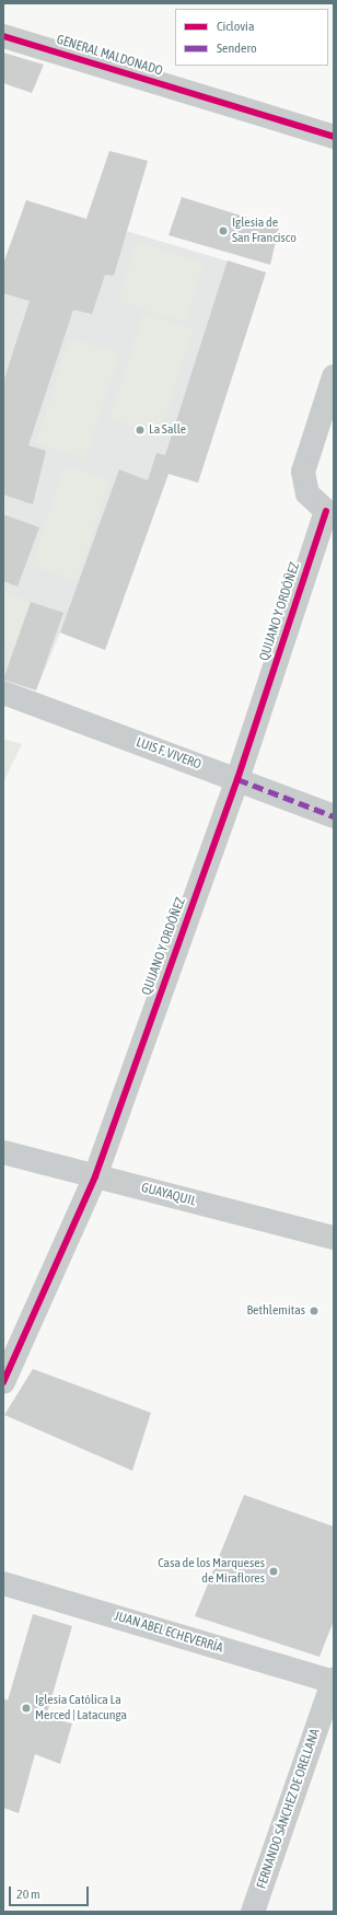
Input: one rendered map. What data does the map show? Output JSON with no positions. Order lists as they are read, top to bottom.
{
  "streets": {
    "street": [
      "GENERAL MALDONADO",
      "QUIJANO Y ORDÓÑEZ",
      "LUIS F. VIVERO",
      "GUAYAQUIL",
      "JUAN ABEL ECHEVERRÍA",
      "FERNANDO SÁNCHEZ DE ORELLANA"
    ]
  },
  "crossings": [
    ["QUIJANO Y ORDÓÑEZ", "LUIS F. VIVERO"],
    ["QUIJANO Y ORDÓÑEZ", "GUAYAQUIL"],
    ["JUAN ABEL ECHEVERRÍA", "FERNANDO SÁNCHEZ DE ORELLANA"]
  ],
  "places": [
    "Iglesia de San Francisco",
    "La Salle",
    "Bethlemitas",
    "Casa de los Marqueses de Miraflores",
    "Iglesia Católica La Merced | Latacunga"
  ],
  "legend": ["Ciclovía", "Sendero"],
  "scale_bar": "20 m"
}
